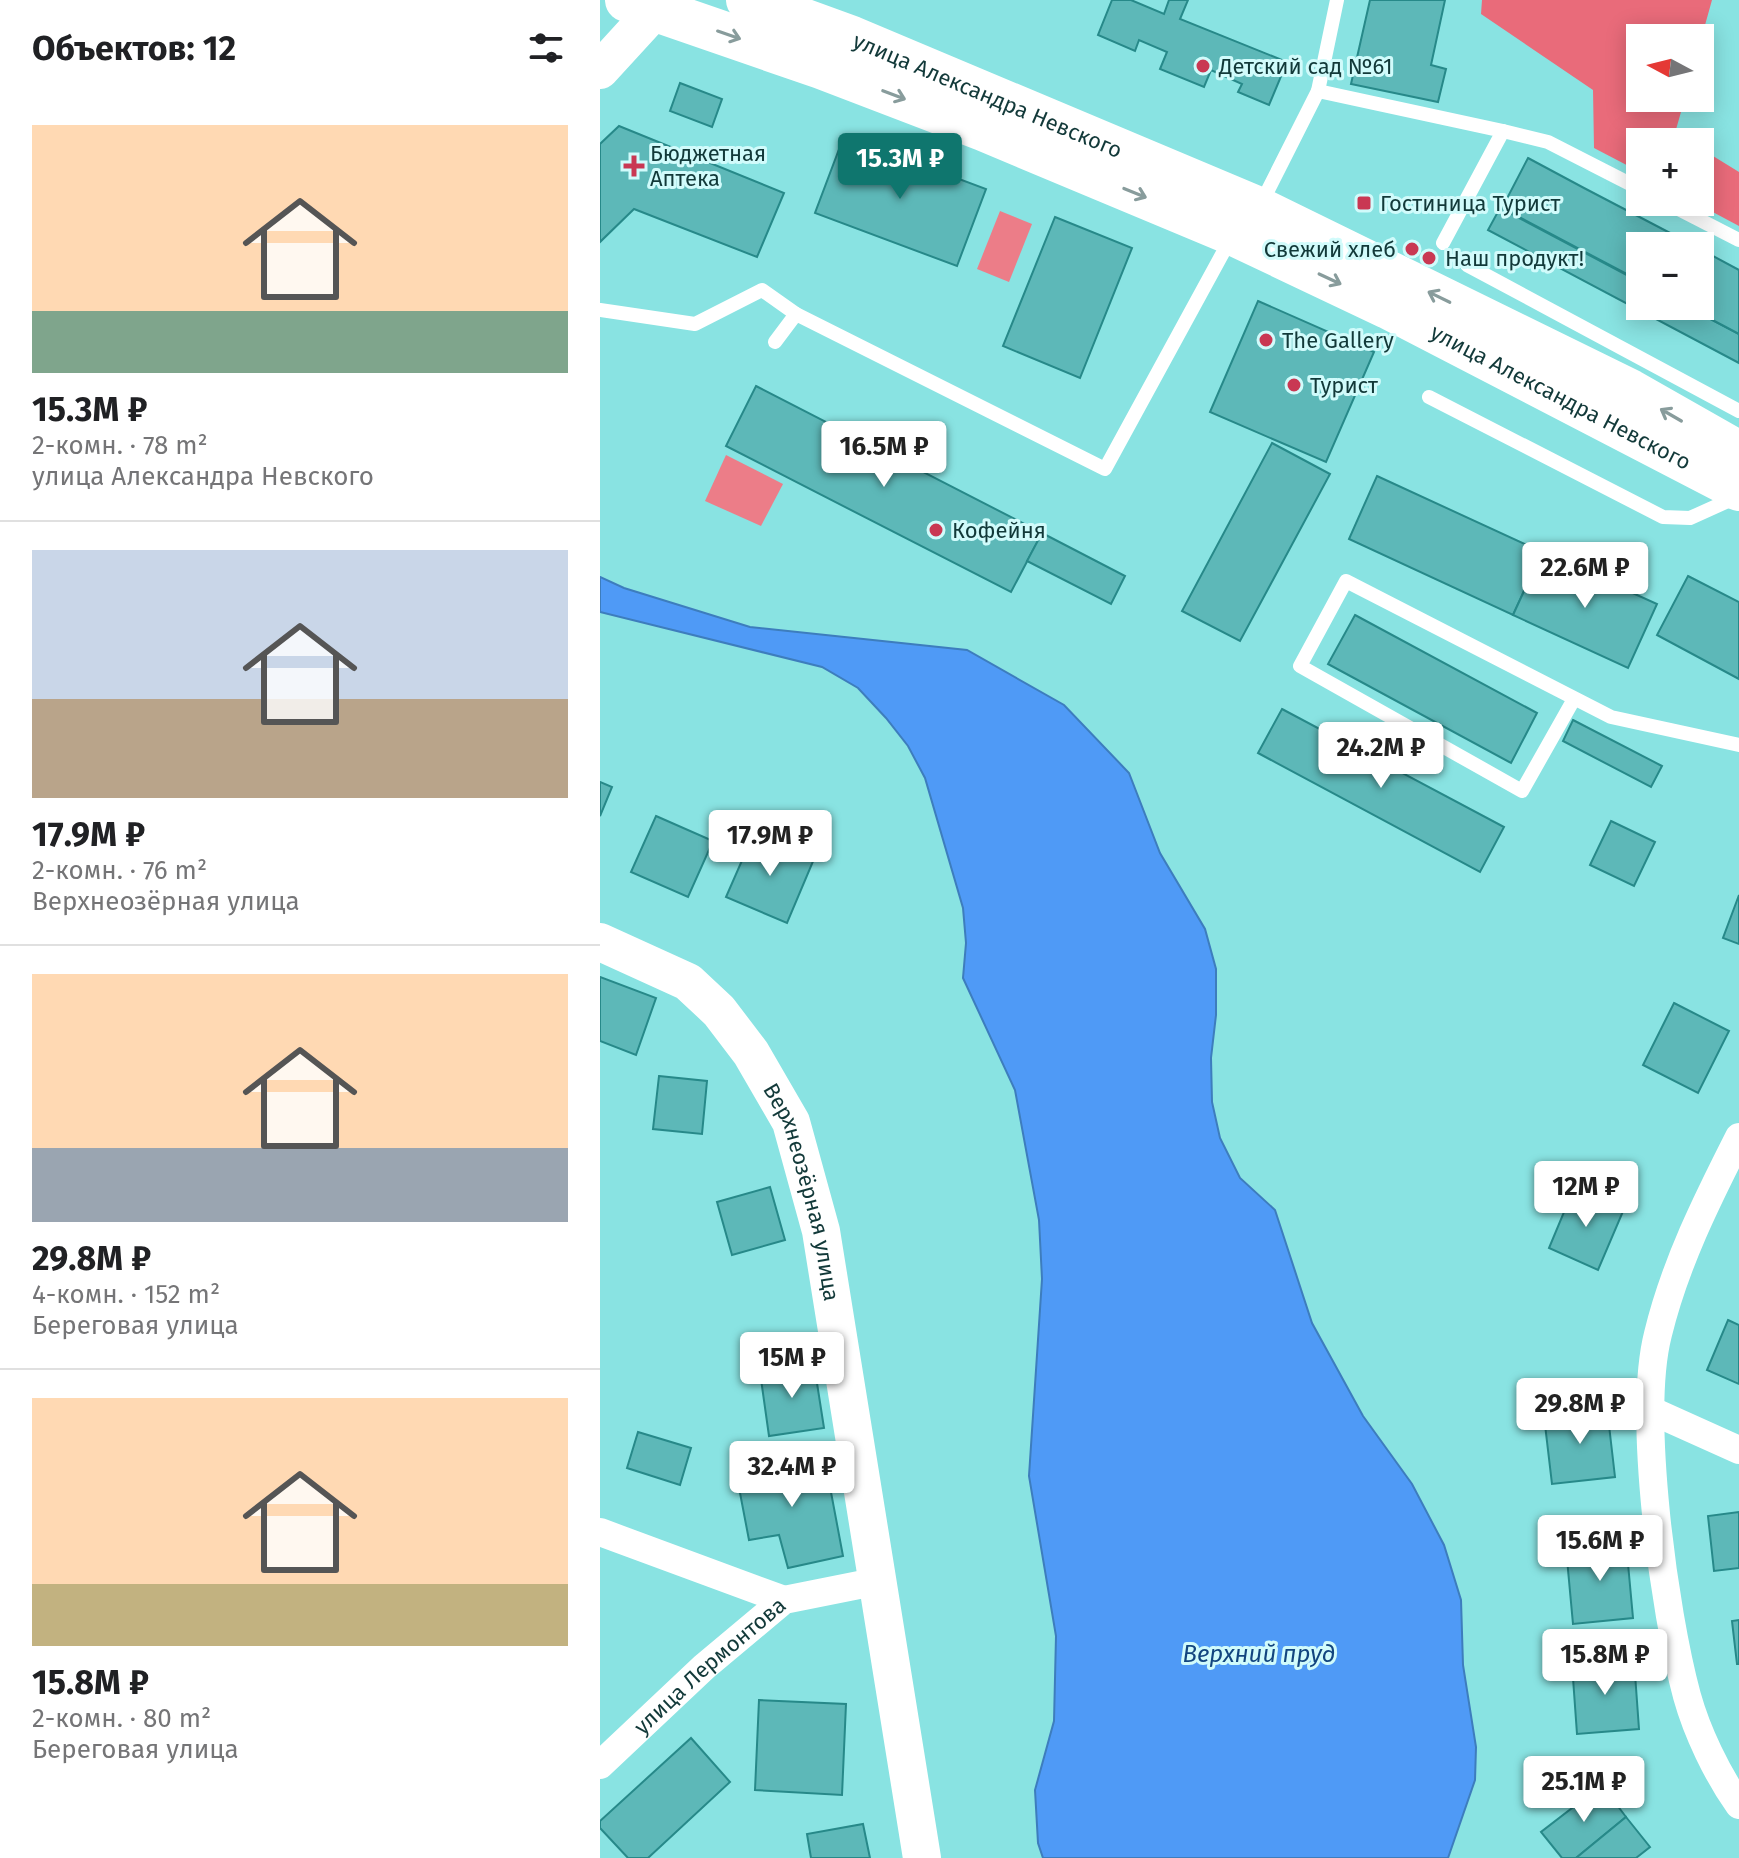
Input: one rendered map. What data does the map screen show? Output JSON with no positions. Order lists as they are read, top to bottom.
{
  "streets": {
    "main road": ["улица Александра Невского"],
    "street": ["Верхнеозёрная улица", "улица Лермонтова"]
  },
  "crossings": [
    ["Верхнеозёрная улица", "улица Лермонтова"]
  ],
  "water": ["Верхний пруд"],
  "places": {
    "other": [
      "Детский сад №61",
      "Свежий хлеб",
      "Наш продукт!",
      "The Gallery",
      "Турист",
      "Кофейня"
    ],
    "health": ["Бюджетная Аптека"],
    "transit": ["Гостиница Турист"]
  },
  "north": "left",
  "page": {
    "heading": "Объектов: 12",
    "map_buttons": ["+", "−"],
    "list": [
      {
        "name": "15.3M ₽",
        "note": "2-комн. · 78 m² · улица Александра Невского"
      },
      {
        "name": "17.9M ₽",
        "note": "2-комн. · 76 m² · Верхнеозёрная улица"
      },
      {
        "name": "29.8M ₽",
        "note": "4-комн. · 152 m² · Береговая улица"
      },
      {
        "name": "15.8M ₽",
        "note": "2-комн. · 80 m² · Береговая улица"
      }
    ],
    "price": [
      "15.3M ₽",
      "16.5M ₽",
      "22.6M ₽",
      "24.2M ₽",
      "17.9M ₽",
      "12M ₽",
      "15M ₽",
      "29.8M ₽",
      "32.4M ₽",
      "15.6M ₽",
      "15.8M ₽",
      "25.1M ₽"
    ]
  }
}
